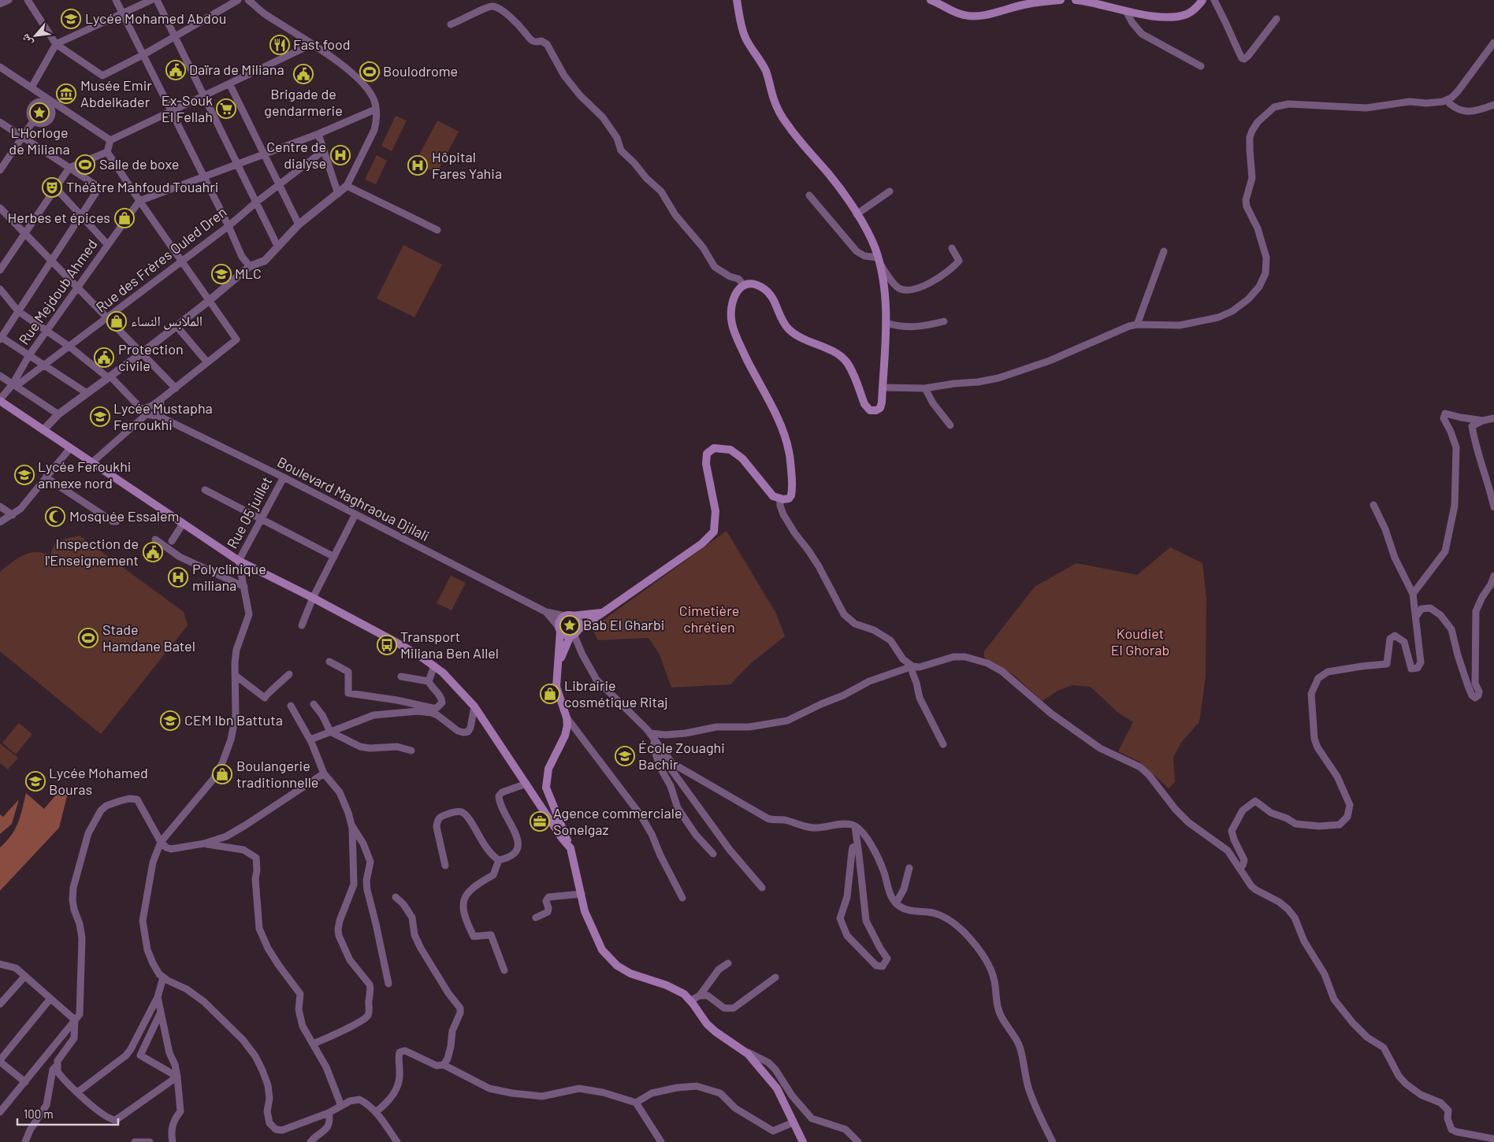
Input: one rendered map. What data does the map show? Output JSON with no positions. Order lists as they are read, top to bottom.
{
  "streets": {
    "street": [
      "Rue des Frères Ouled Dren",
      "Rue Mejdoub Ahmed",
      "Boulevard Maghraoua Djilali",
      "Rue 05 juillet"
    ]
  },
  "crossings": [
    ["Rue des Frères Ouled Dren", "Rue Mejdoub Ahmed"],
    ["Boulevard Maghraoua Djilali", "Rue 05 juillet"]
  ],
  "parks": ["Cimetière chrétien", "Koudiet El Ghorab"],
  "places": {
    "school or university": [
      "Lycée Mohamed Abdou",
      "MLC",
      "Lycée Mustapha Ferroukhi",
      "Lycée Feroukhi annexe nord",
      "CEM Ibn Battuta",
      "École Zouaghi Bachir",
      "Lycée Mohamed Bouras"
    ],
    "restaurant": ["Fast food"],
    "public building": [
      "Daïra de Miliana",
      "Brigade de gendarmerie",
      "Protection civile",
      "Inspection de l'Enseignement"
    ],
    "sports": ["Boulodrome", "Salle de boxe", "Stade Hamdane Batel"],
    "museum": ["Musée Emir Abdelkader"],
    "supermarket": ["Ex-Souk El Fellah"],
    "place": ["L'Horloge de Miliana", "Bab El Gharbi"],
    "hospital": ["Centre de dialyse", "Hôpital Fares Yahia", "Polyclinique miliana"],
    "theatre": ["Théâtre Mahfoud Touahri"],
    "shop": [
      "Herbes et épices",
      "الملابس النساء",
      "Librairie cosmétique Ritaj",
      "Boulangerie traditionnelle"
    ],
    "mosque": ["Mosquée Essalem"],
    "bus stop": ["Transport Miliana Ben Allel"],
    "office": ["Agence commerciale Sonelgaz"]
  },
  "scale_bar": "100 m",
  "north": "bottom left"
}
